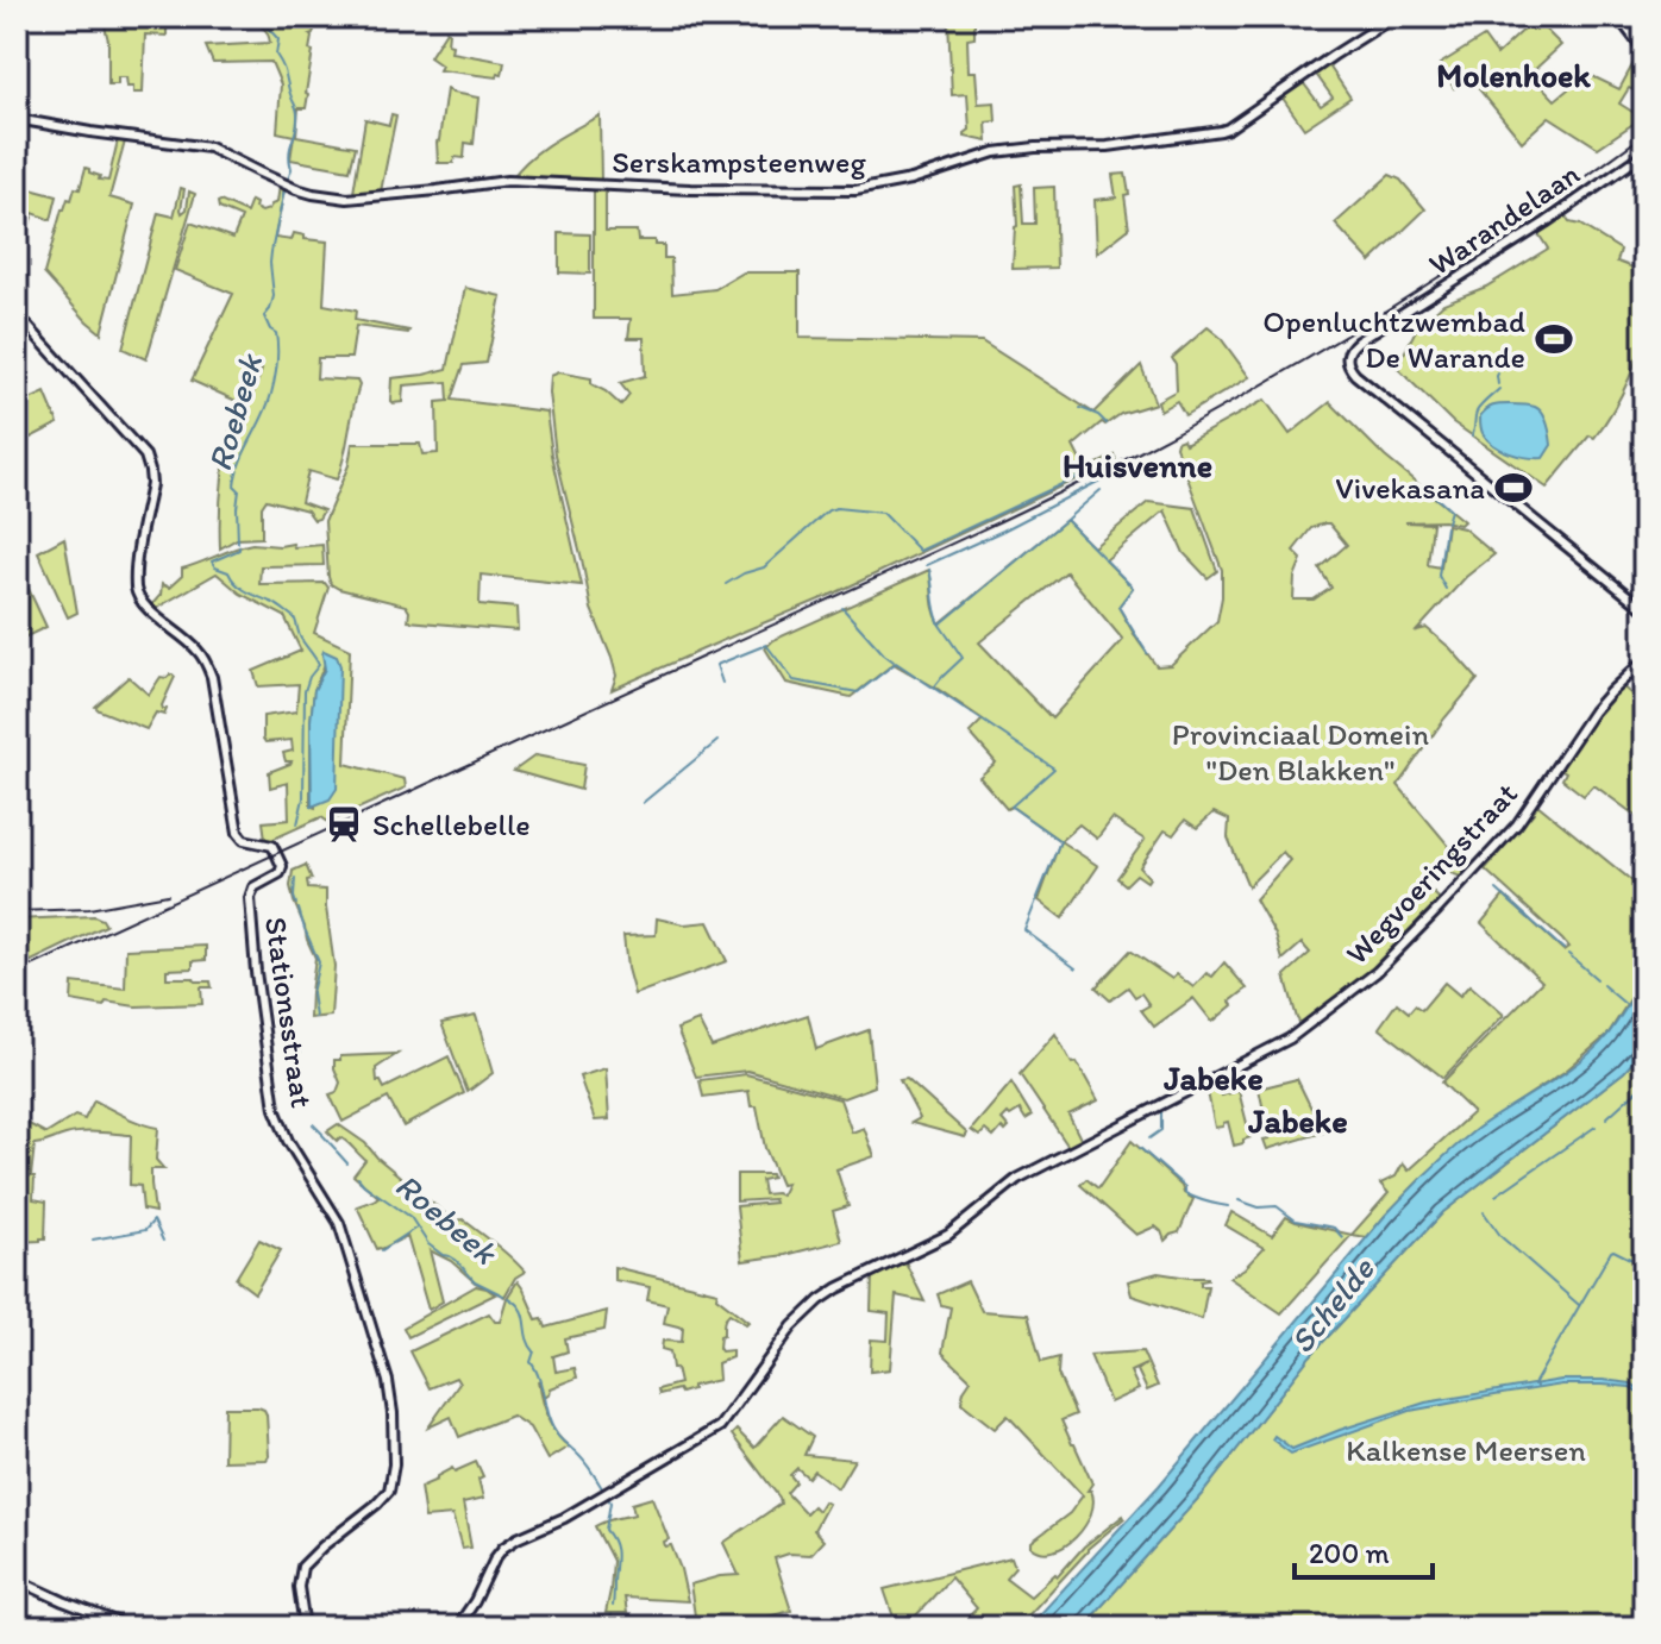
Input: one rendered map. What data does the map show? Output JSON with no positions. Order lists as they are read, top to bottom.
{
  "streets": {
    "street": [
      "Serskampsteenweg",
      "Warandelaan",
      "Wegvoeringstraat",
      "Stationsstraat"
    ]
  },
  "districts": [
    "Molenhoek",
    "Huisvenne",
    "Jabeke",
    "Jabeke"
  ],
  "water": ["Roebeek", "Schelde"],
  "parks": ["Provinciaal Domein \"Den Blakken\"", "Kalkense Meersen"],
  "places": {
    "sports": ["Openluchtzwembad De Warande", "Vivekasana"],
    "station": ["Schellebelle"]
  },
  "scale_bar": "200 m"
}
